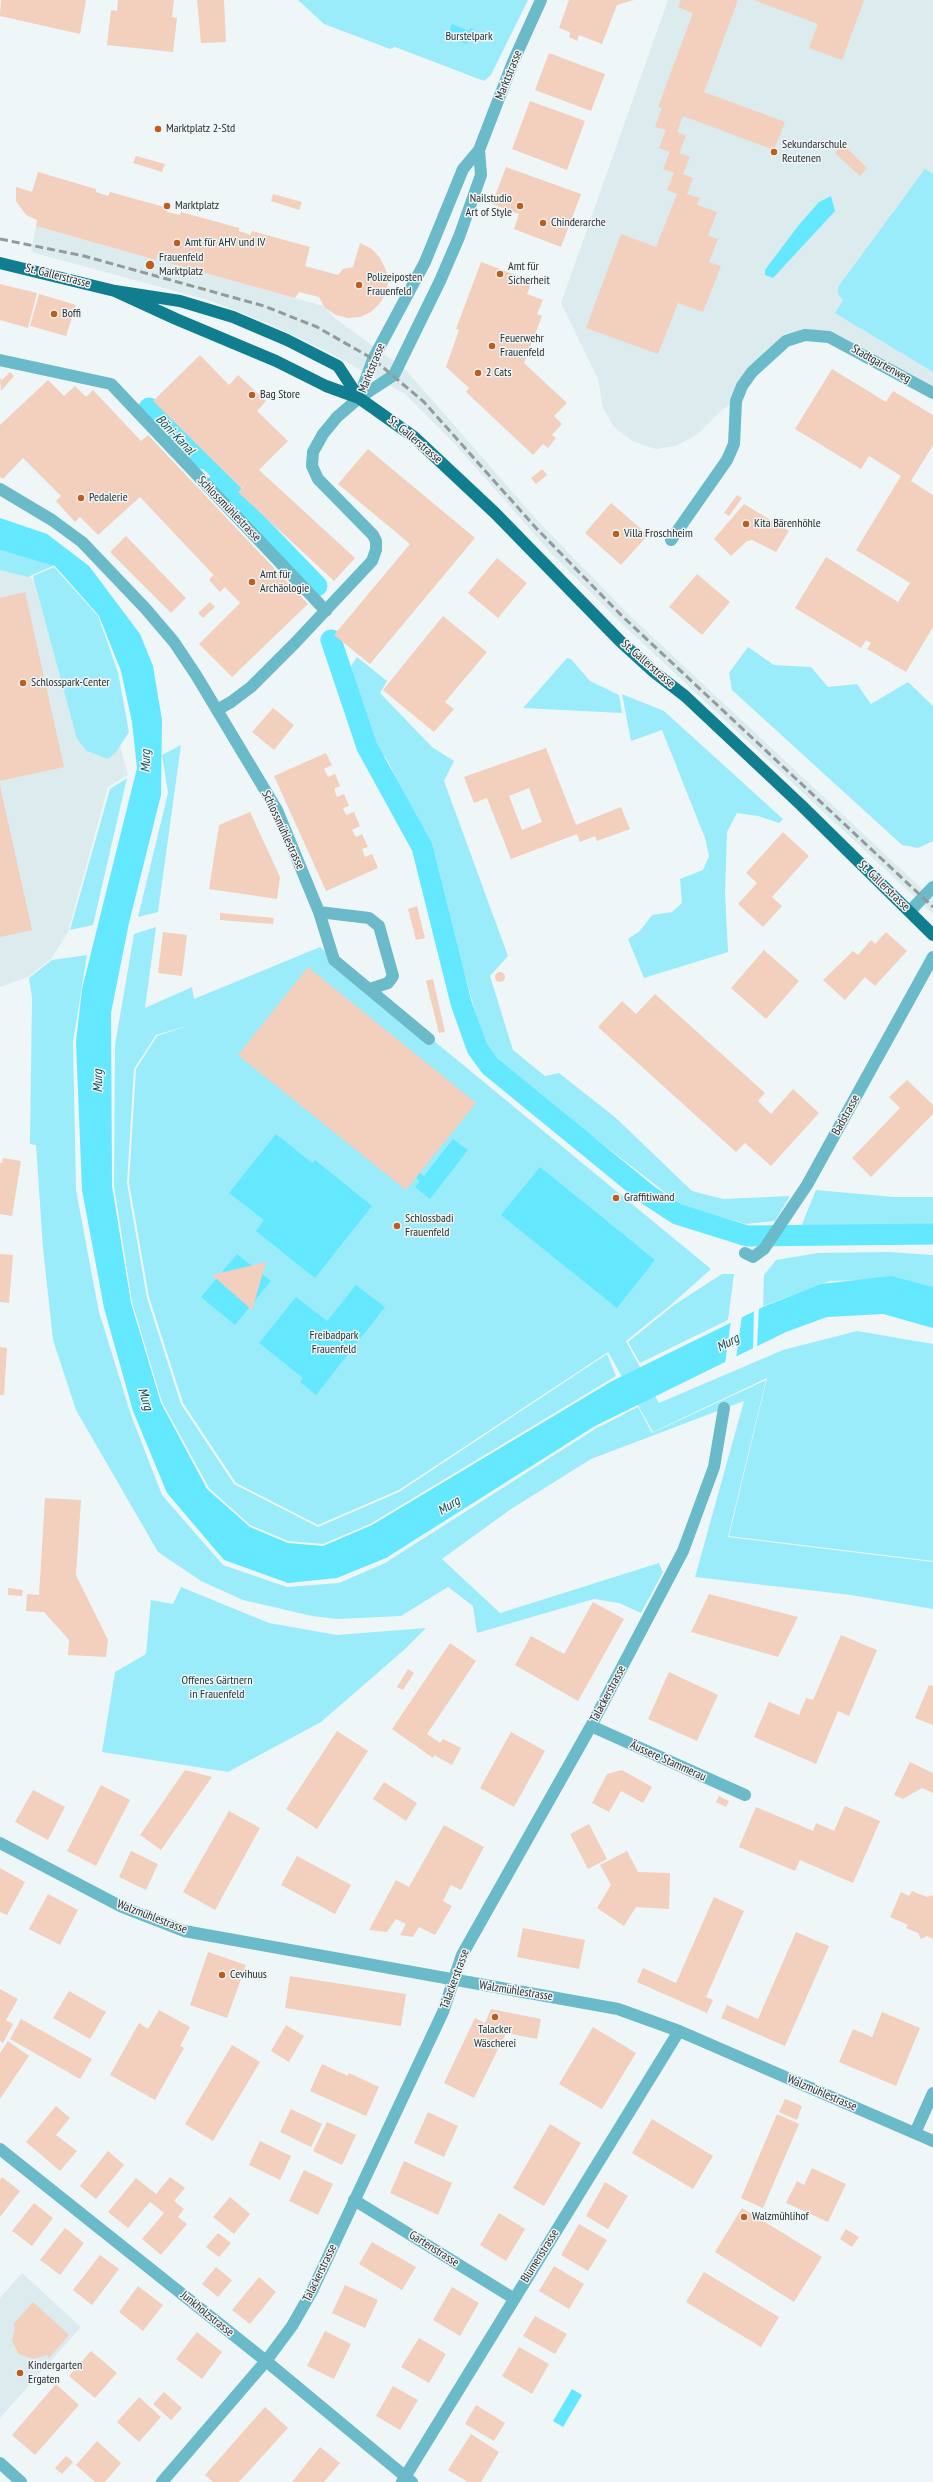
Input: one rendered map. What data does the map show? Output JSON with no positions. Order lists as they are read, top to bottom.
{
  "streets": {
    "main road": ["St. Gallerstrasse"],
    "street": [
      "Marktstrasse",
      "Stadtgartenweg",
      "Schlossmühlestrasse",
      "Badstrasse",
      "Talackerstrasse",
      "Äussere Stammerau",
      "Walzmühlestrasse",
      "Gartenstrasse",
      "Blumenstrasse",
      "Junkholzstrasse"
    ]
  },
  "crossings": [
    ["Marktstrasse", "St. Gallerstrasse"],
    ["Talackerstrasse", "Äussere Stammerau"],
    ["Talackerstrasse", "Walzmühlestrasse"],
    ["Talackerstrasse", "Gartenstrasse"],
    ["Talackerstrasse", "Junkholzstrasse"],
    ["Walzmühlestrasse", "Blumenstrasse"],
    ["Gartenstrasse", "Blumenstrasse"],
    ["Blumenstrasse", "Junkholzstrasse"]
  ],
  "water": ["Böni-Kanal", "Murg"],
  "parks": ["Burstelpark", "Freibadpark Frauenfeld", "Offenes Gärtnern in Frauenfeld"],
  "places": [
    "Marktplatz 2-Std",
    "Sekundarschule Reutenen",
    "Marktplatz",
    "Nailstudio Art of Style",
    "Chinderarche",
    "Amt für AHV und IV",
    "Frauenfeld Marktplatz",
    "Amt für Sicherheit",
    "Polizeiposten Frauenfeld",
    "Boffi",
    "Feuerwehr Frauenfeld",
    "2 Cats",
    "Bag Store",
    "Pedalerie",
    "Kita Bärenhöhle",
    "Villa Froschheim",
    "Amt für Archäologie",
    "Schlosspark-Center",
    "Graffitiwand",
    "Schlossbadi Frauenfeld",
    "Cevihuus",
    "Talacker Wäscherei",
    "Walzmühlihof",
    "Kindergarten Ergaten"
  ]
}
